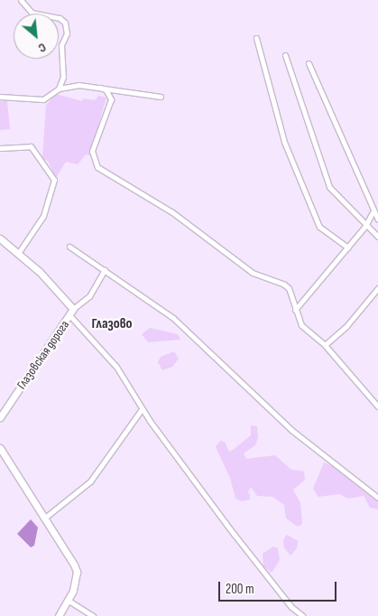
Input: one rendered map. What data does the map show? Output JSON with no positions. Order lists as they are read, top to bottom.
{
  "streets": {
    "street": ["Глазовская дорога"]
  },
  "districts": ["Глазово"],
  "scale_bar": "200 m",
  "north": "bottom right"
}
